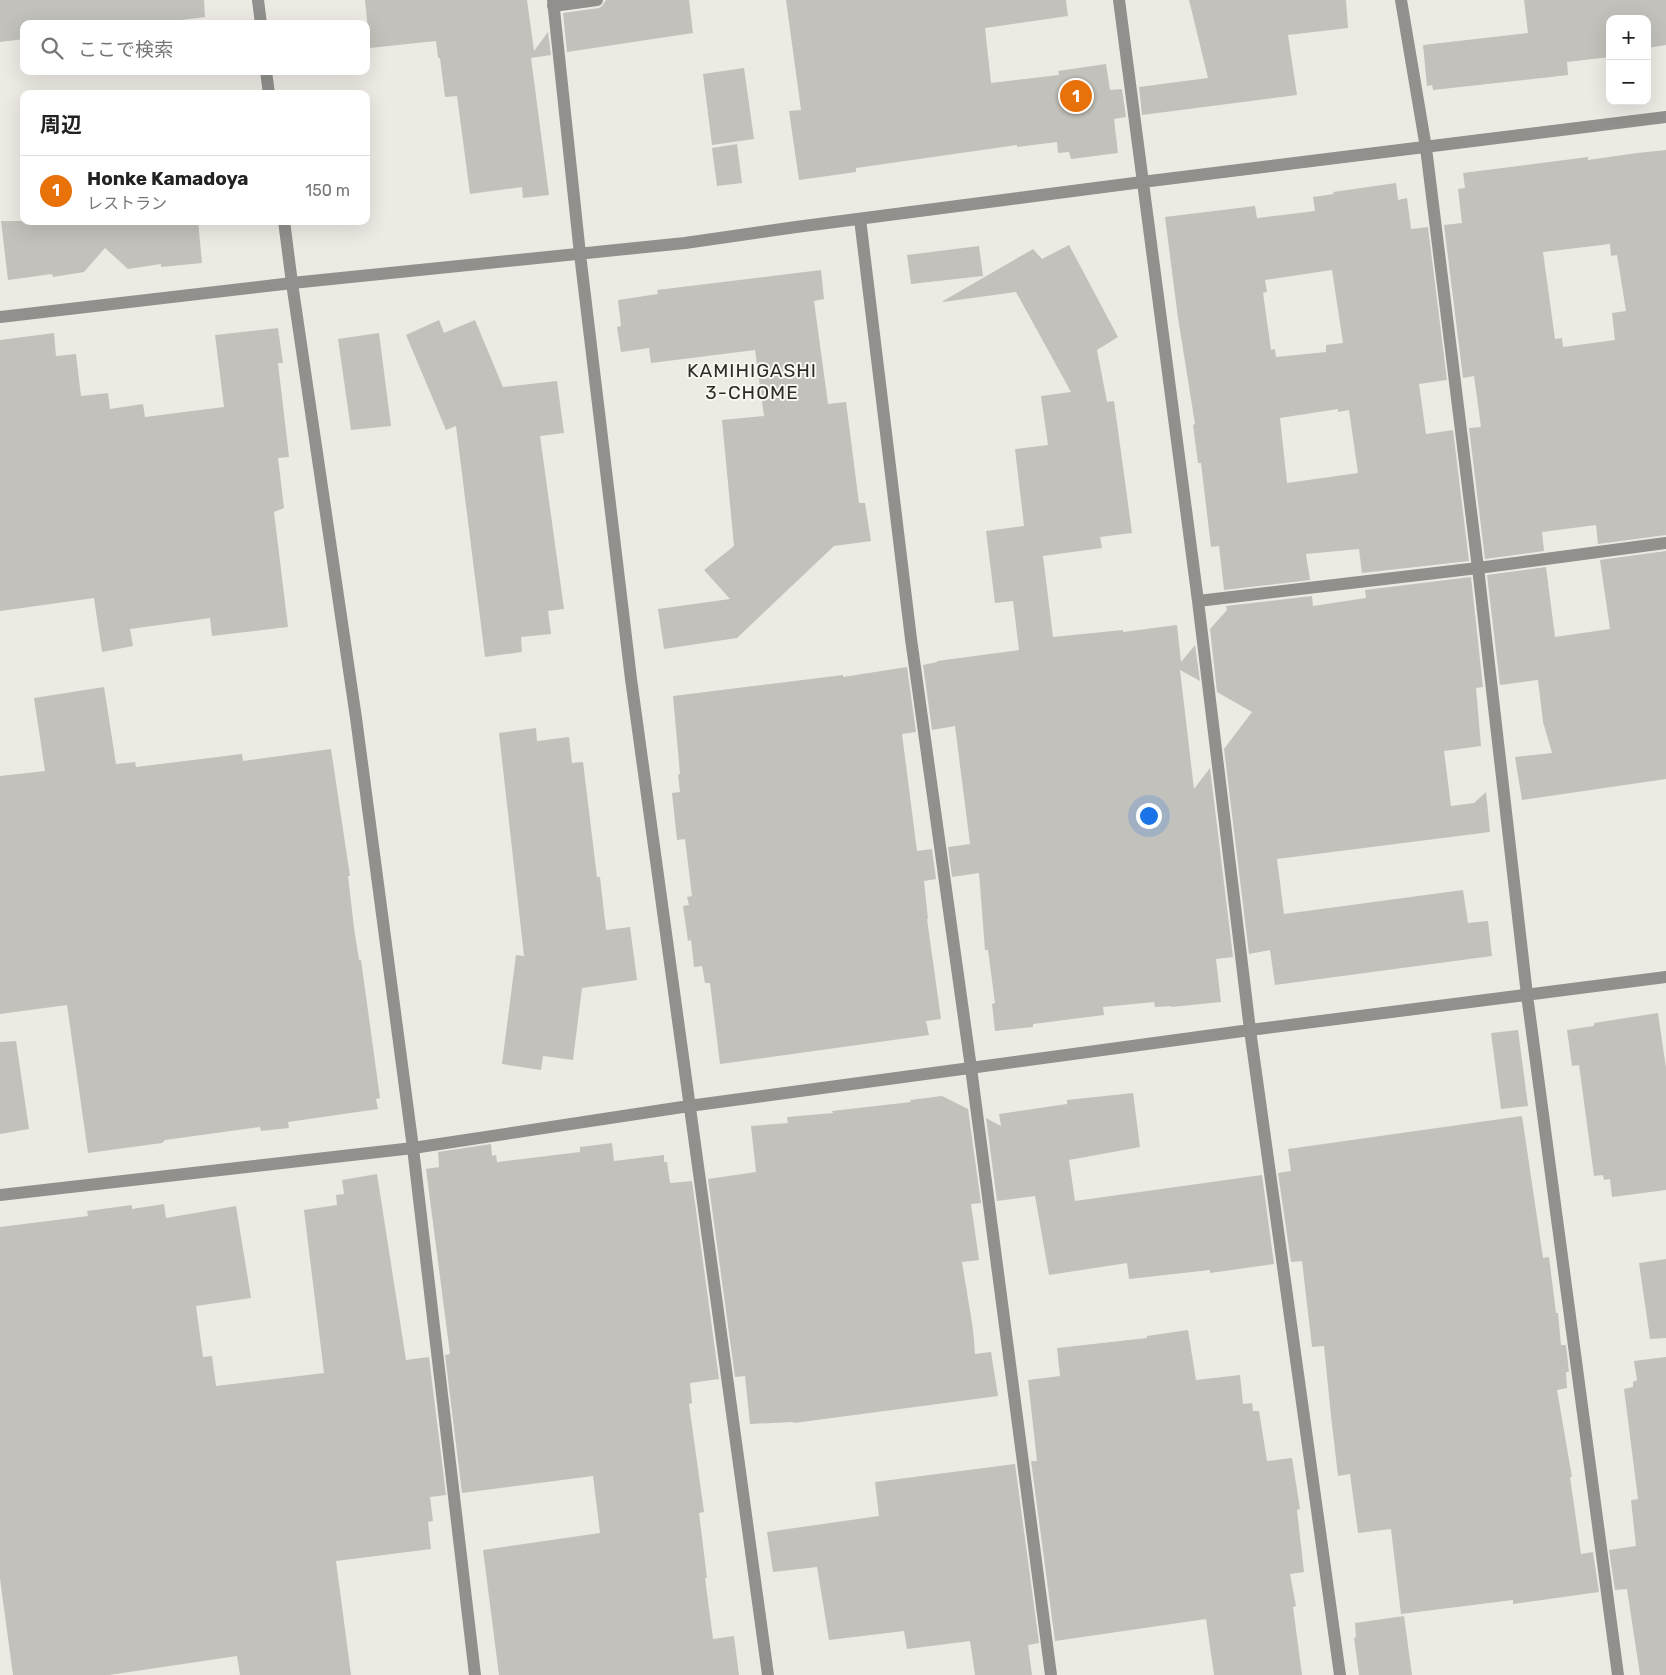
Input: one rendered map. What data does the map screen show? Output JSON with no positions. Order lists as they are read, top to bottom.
{
  "districts": ["KAMIHIGASHI 3-CHOME"],
  "page": {
    "map_buttons": ["+", "−"],
    "search": "ここで検索",
    "pins": "1",
    "heading": "周辺",
    "list": [
      {
        "mark": "1",
        "name": "Honke Kamadoya",
        "note": "レストラン",
        "value": "150 m"
      }
    ]
  }
}
